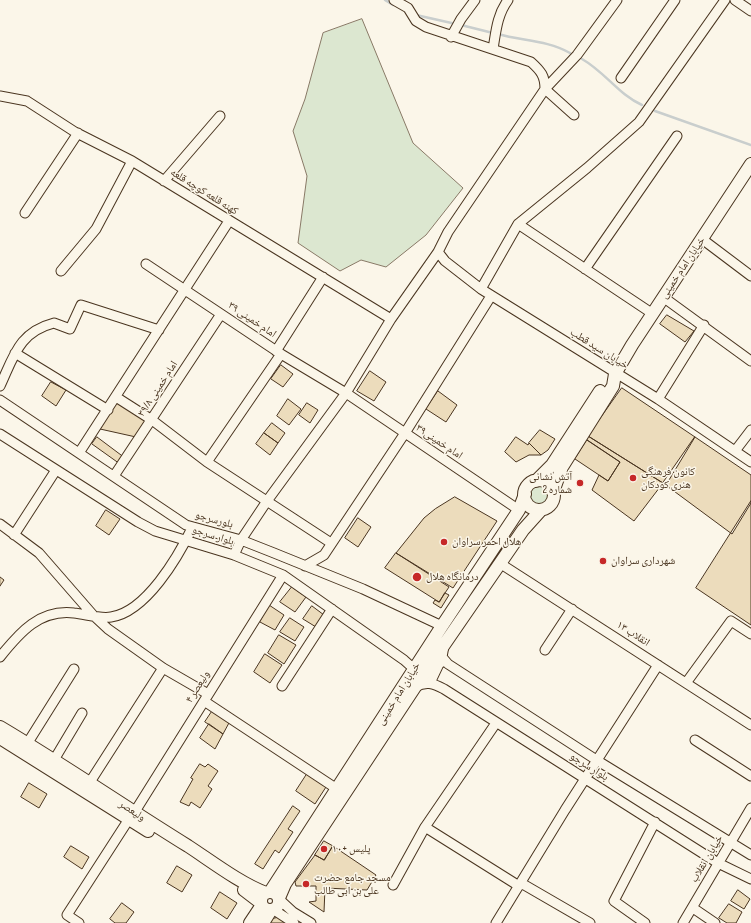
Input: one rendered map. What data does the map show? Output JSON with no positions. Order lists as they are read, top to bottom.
{
  "streets": {
    "main road": ["خیابان امام خمینی", "ولیعصر"],
    "street": [
      "کهنه قلعه کوچه قلعه",
      "امام خمینی ۳۹",
      "خیابان سید قطب",
      "امام خمینی ۳۹/۸",
      "امام خمینی۳۹",
      "بلورسرجو",
      "بلوار سرجو",
      "انقلاب ۱۳",
      "ولیعصر ۴",
      "خیابان انقلاب"
    ]
  },
  "crossings": [
    ["خیابان امام خمینی", "خیابان سید قطب"],
    ["خیابان امام خمینی", "امام خمینی۳۹"],
    ["خیابان امام خمینی", "بلورسرجو"],
    ["خیابان امام خمینی", "بلوار سرجو"],
    ["خیابان امام خمینی", "انقلاب ۱۳"],
    ["خیابان امام خمینی", "ولیعصر"],
    ["امام خمینی ۳۹", "امام خمینی ۳۹/۸"],
    ["امام خمینی ۳۹", "امام خمینی۳۹"],
    ["امام خمینی ۳۹/۸", "بلورسرجو"],
    ["بلوار سرجو", "ولیعصر ۴"],
    ["بلوار سرجو", "خیابان انقلاب"],
    ["ولیعصر ۴", "ولیعصر"]
  ],
  "places": [
    "کانون فرهنگی هنری کودکان",
    "آتش نشانی شماره 2",
    "هلال احمر سراوان",
    "شهرداری سراوان",
    "درمانگاه هلال",
    "پلیس +۱۰",
    "مسجد جامع حضرت علی بن ابی طالب"
  ]
}
